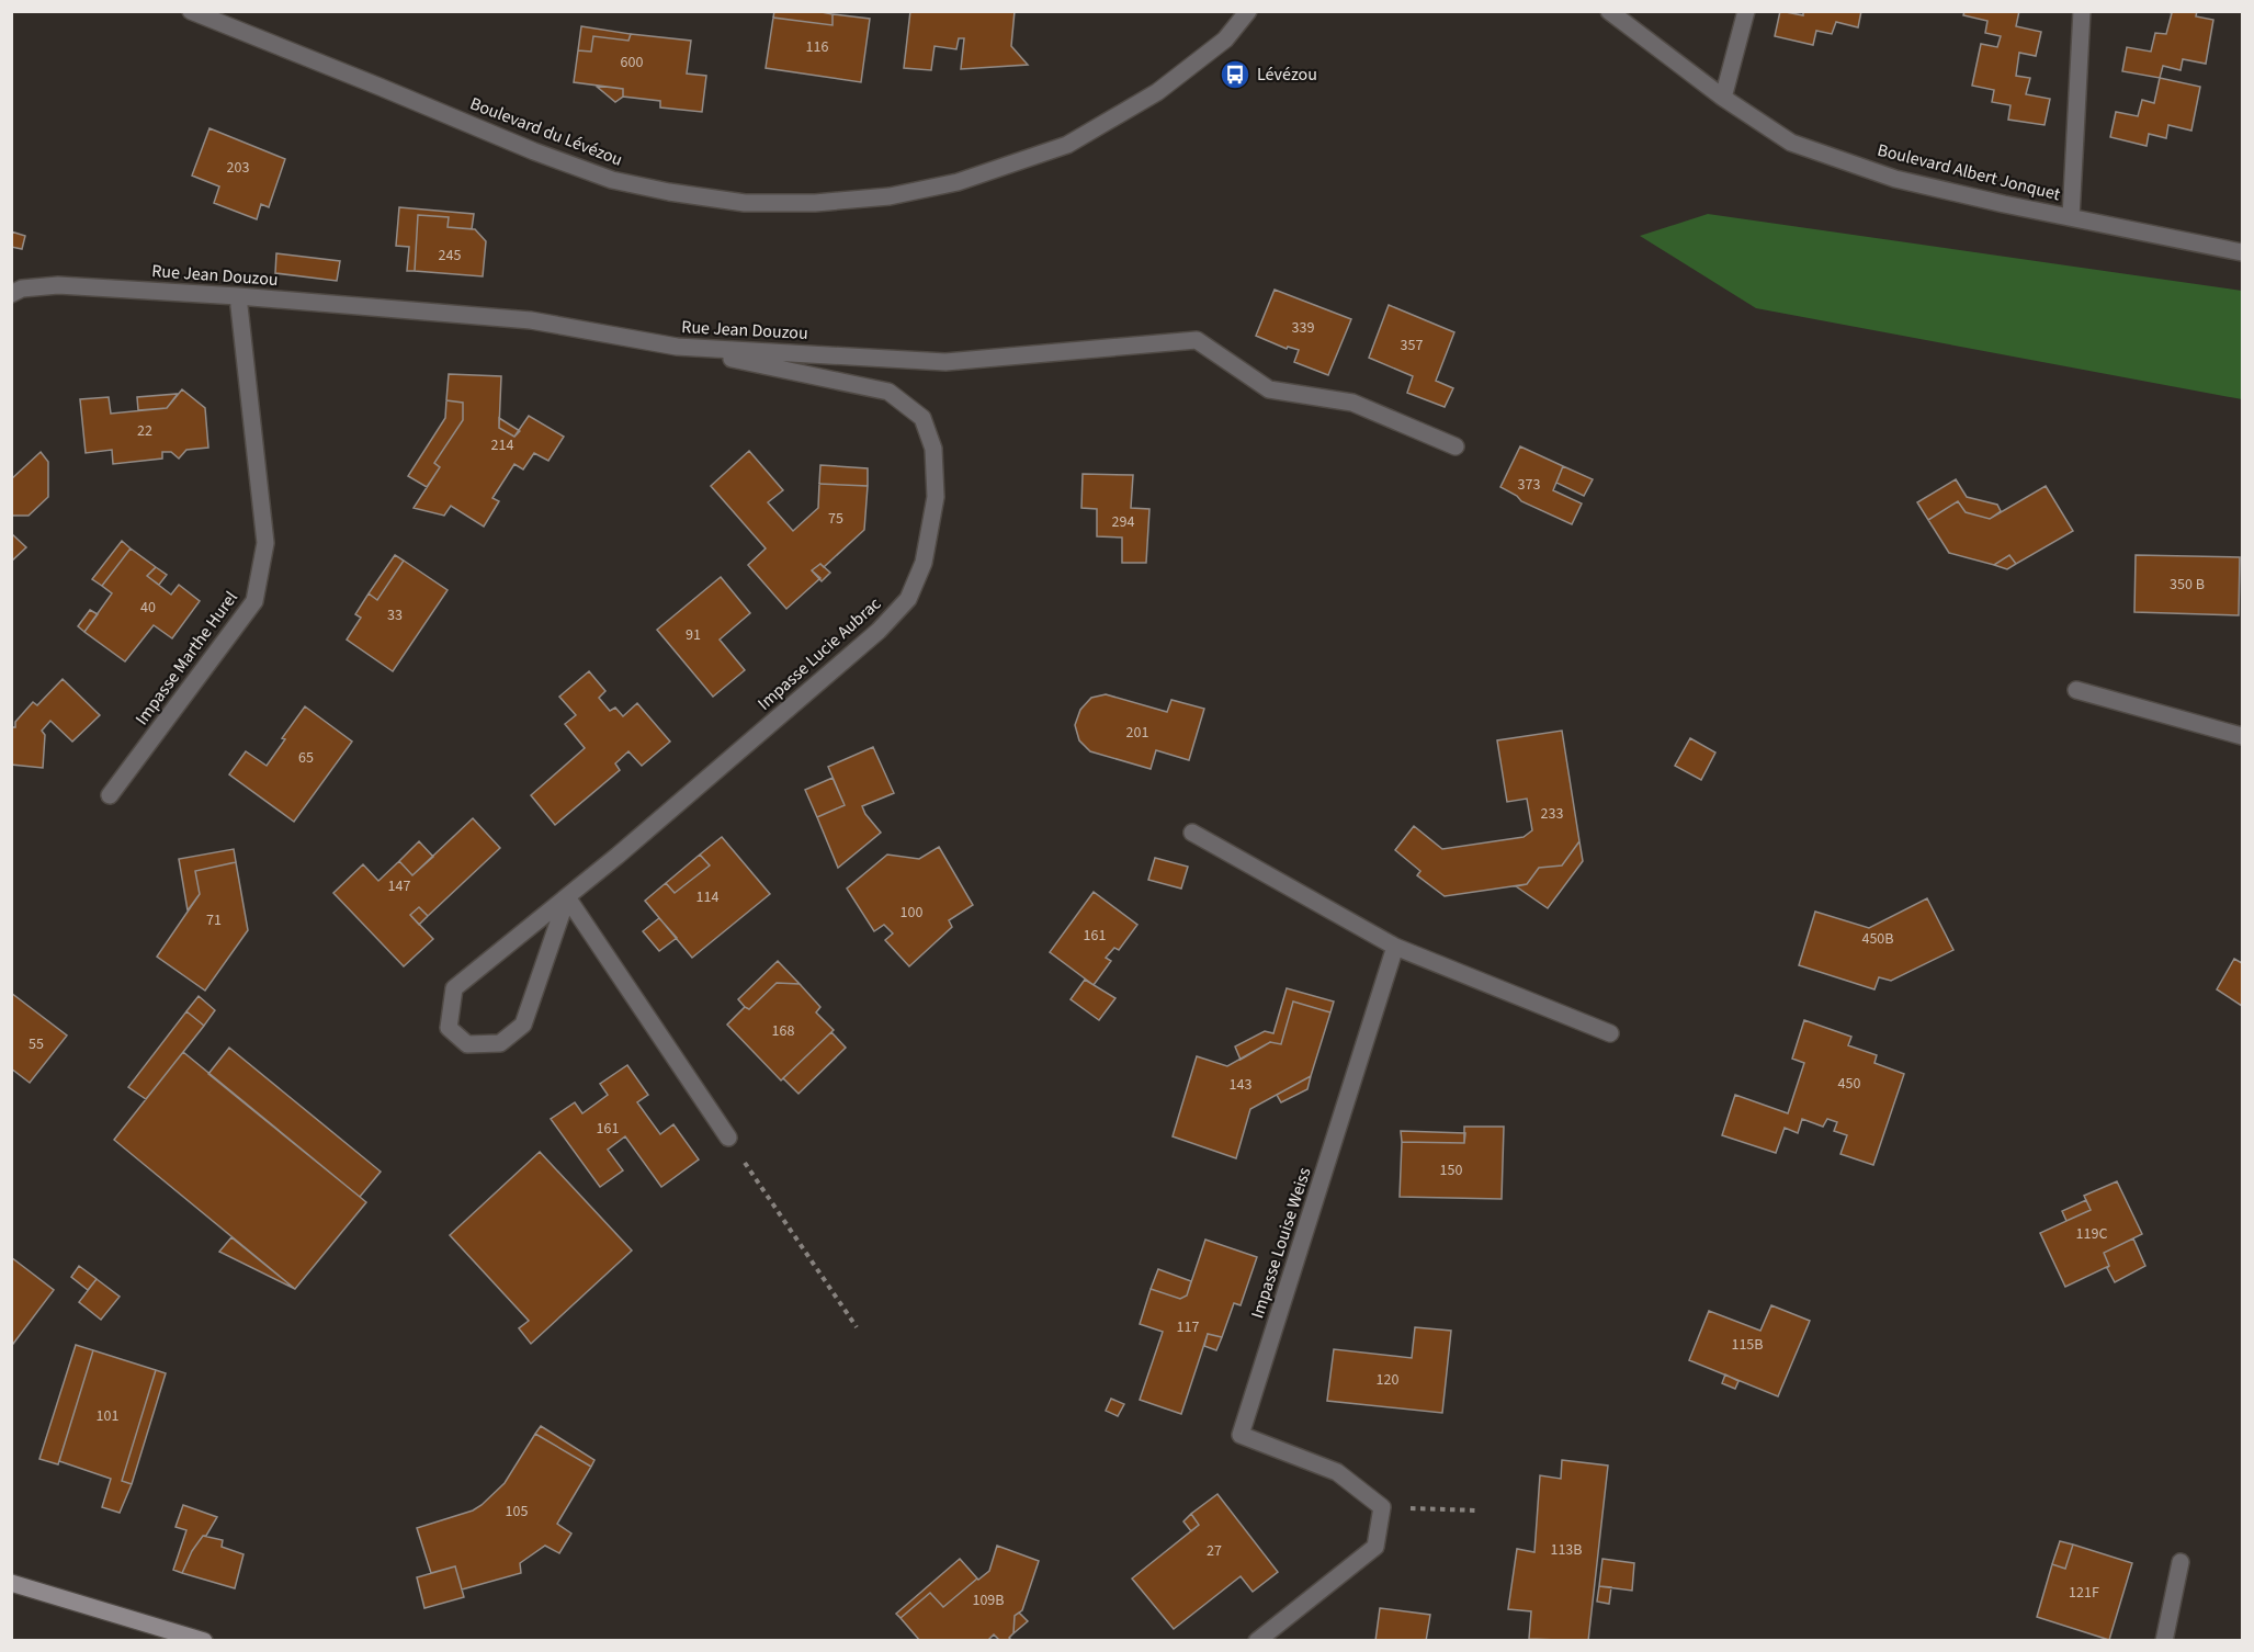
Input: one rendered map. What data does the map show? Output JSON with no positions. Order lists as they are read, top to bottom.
{
  "streets": {
    "street": [
      "Boulevard du Lévézou",
      "Boulevard Albert Jonquet",
      "Rue Jean Douzou",
      "Impasse Lucie Aubrac",
      "Impasse Marthe Hurel",
      "Impasse Louise Weiss"
    ]
  },
  "crossings": [
    ["Rue Jean Douzou", "Impasse Lucie Aubrac"],
    ["Rue Jean Douzou", "Impasse Marthe Hurel"]
  ],
  "places": {
    "bus stop": ["Lévézou"]
  },
  "house_numbers": [
    "116",
    "600",
    "203",
    "245",
    "339",
    "357",
    "22",
    "214",
    "373",
    "75",
    "294",
    "350 B",
    "40",
    "33",
    "91",
    "201",
    "65",
    "233",
    "147",
    "114",
    "100",
    "71",
    "161",
    "450B",
    "168",
    "55",
    "450",
    "143",
    "161",
    "150",
    "119C",
    "117",
    "115B",
    "120",
    "101",
    "105",
    "113B",
    "27",
    "121F",
    "109B"
  ]
}
